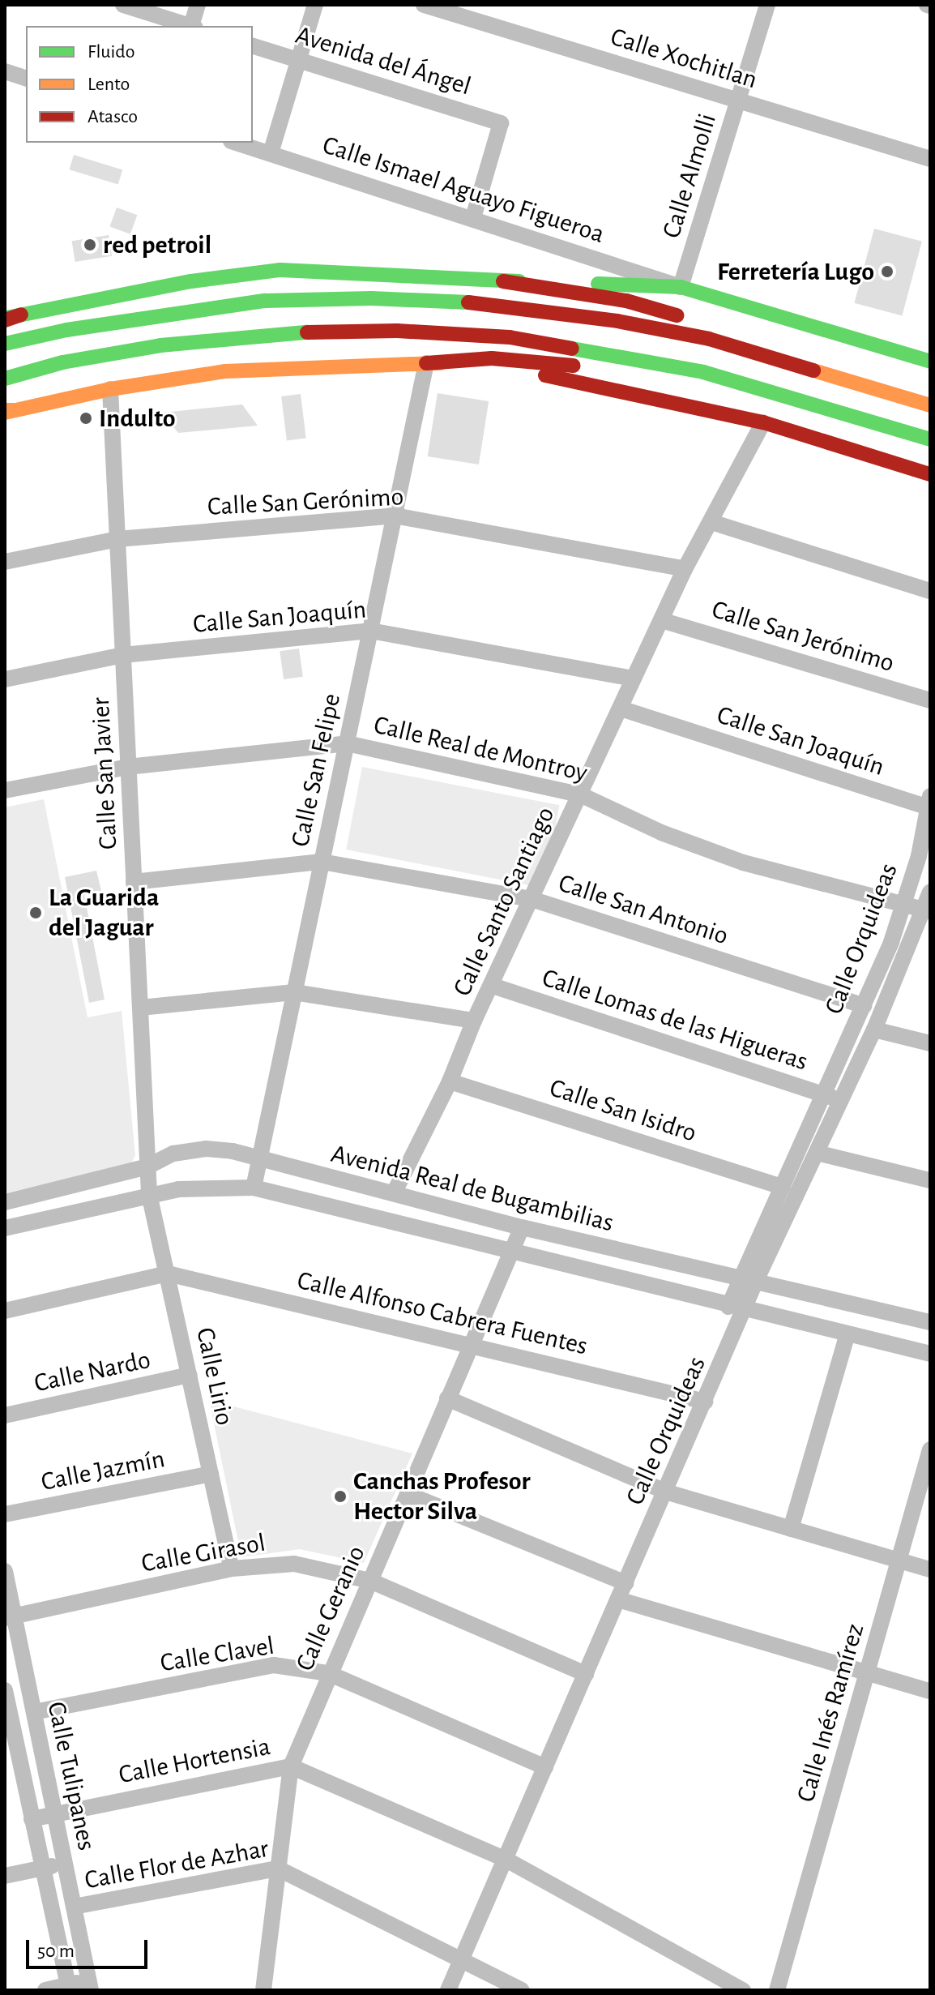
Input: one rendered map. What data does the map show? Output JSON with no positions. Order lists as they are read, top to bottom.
{
  "streets": {
    "street": [
      "Calle Xochitlan",
      "Avenida del Ángel",
      "Calle Almolli",
      "Calle Ismael Aguayo Figueroa",
      "Calle San Gerónimo",
      "Calle San Joaquín",
      "Calle San Jerónimo",
      "Calle Real de Montroy",
      "Calle San Felipe",
      "Calle San Javier",
      "Calle Santo Santiago",
      "Calle San Antonio",
      "Calle Orquideas",
      "Calle Lomas de las Higueras",
      "Calle San Isidro",
      "Avenida Real de Bugambilias",
      "Calle Alfonso Cabrera Fuentes",
      "Calle Nardo",
      "Calle Lirio",
      "Calle Jazmín",
      "Calle Girasol",
      "Calle Geranio",
      "Calle Clavel",
      "Calle Inés Ramírez",
      "Calle Hortensia",
      "Calle Tulipanes",
      "Calle Flor de Azhar"
    ]
  },
  "crossings": [
    ["Calle Xochitlan", "Calle Almolli"],
    ["Avenida del Ángel", "Calle Ismael Aguayo Figueroa"],
    ["Calle Almolli", "Calle Ismael Aguayo Figueroa"],
    ["Calle San Gerónimo", "Calle San Felipe"],
    ["Calle San Gerónimo", "Calle San Javier"],
    ["Calle San Gerónimo", "Calle Santo Santiago"],
    ["Calle San Joaquín", "Calle San Felipe"],
    ["Calle San Joaquín", "Calle San Javier"],
    ["Calle San Joaquín", "Calle Santo Santiago"],
    ["Calle San Joaquín", "Calle Orquideas"],
    ["Calle San Jerónimo", "Calle Santo Santiago"],
    ["Calle Real de Montroy", "Calle San Felipe"],
    ["Calle Real de Montroy", "Calle San Javier"],
    ["Calle Real de Montroy", "Calle Santo Santiago"],
    ["Calle Real de Montroy", "Calle Orquideas"],
    ["Calle San Felipe", "Calle San Antonio"],
    ["Calle San Felipe", "Avenida Real de Bugambilias"],
    ["Calle San Javier", "Calle San Antonio"],
    ["Calle San Javier", "Avenida Real de Bugambilias"],
    ["Calle San Javier", "Calle Lirio"],
    ["Calle Santo Santiago", "Calle San Antonio"],
    ["Calle Santo Santiago", "Calle Lomas de las Higueras"],
    ["Calle Santo Santiago", "Calle San Isidro"],
    ["Calle Santo Santiago", "Avenida Real de Bugambilias"],
    ["Calle San Antonio", "Calle Orquideas"],
    ["Calle Orquideas", "Calle Lomas de las Higueras"],
    ["Calle Orquideas", "Calle San Isidro"],
    ["Calle Orquideas", "Avenida Real de Bugambilias"],
    ["Calle Orquideas", "Calle Alfonso Cabrera Fuentes"],
    ["Calle Orquideas", "Calle Girasol"],
    ["Calle Orquideas", "Calle Clavel"],
    ["Calle Orquideas", "Calle Hortensia"],
    ["Calle Orquideas", "Calle Flor de Azhar"],
    ["Avenida Real de Bugambilias", "Calle Lirio"],
    ["Avenida Real de Bugambilias", "Calle Geranio"],
    ["Calle Alfonso Cabrera Fuentes", "Calle Lirio"],
    ["Calle Alfonso Cabrera Fuentes", "Calle Geranio"],
    ["Calle Nardo", "Calle Lirio"],
    ["Calle Lirio", "Calle Jazmín"],
    ["Calle Lirio", "Calle Girasol"],
    ["Calle Girasol", "Calle Geranio"],
    ["Calle Girasol", "Calle Tulipanes"],
    ["Calle Geranio", "Calle Clavel"],
    ["Calle Geranio", "Calle Hortensia"],
    ["Calle Geranio", "Calle Flor de Azhar"],
    ["Calle Clavel", "Calle Tulipanes"],
    ["Calle Hortensia", "Calle Tulipanes"],
    ["Calle Tulipanes", "Calle Flor de Azhar"]
  ],
  "places": [
    "red petroil",
    "Ferretería Lugo",
    "Indulto",
    "La Guarida del Jaguar",
    "Canchas Profesor Hector Silva"
  ],
  "legend": ["Fluido", "Lento", "Atasco"],
  "scale_bar": "50 m"
}
